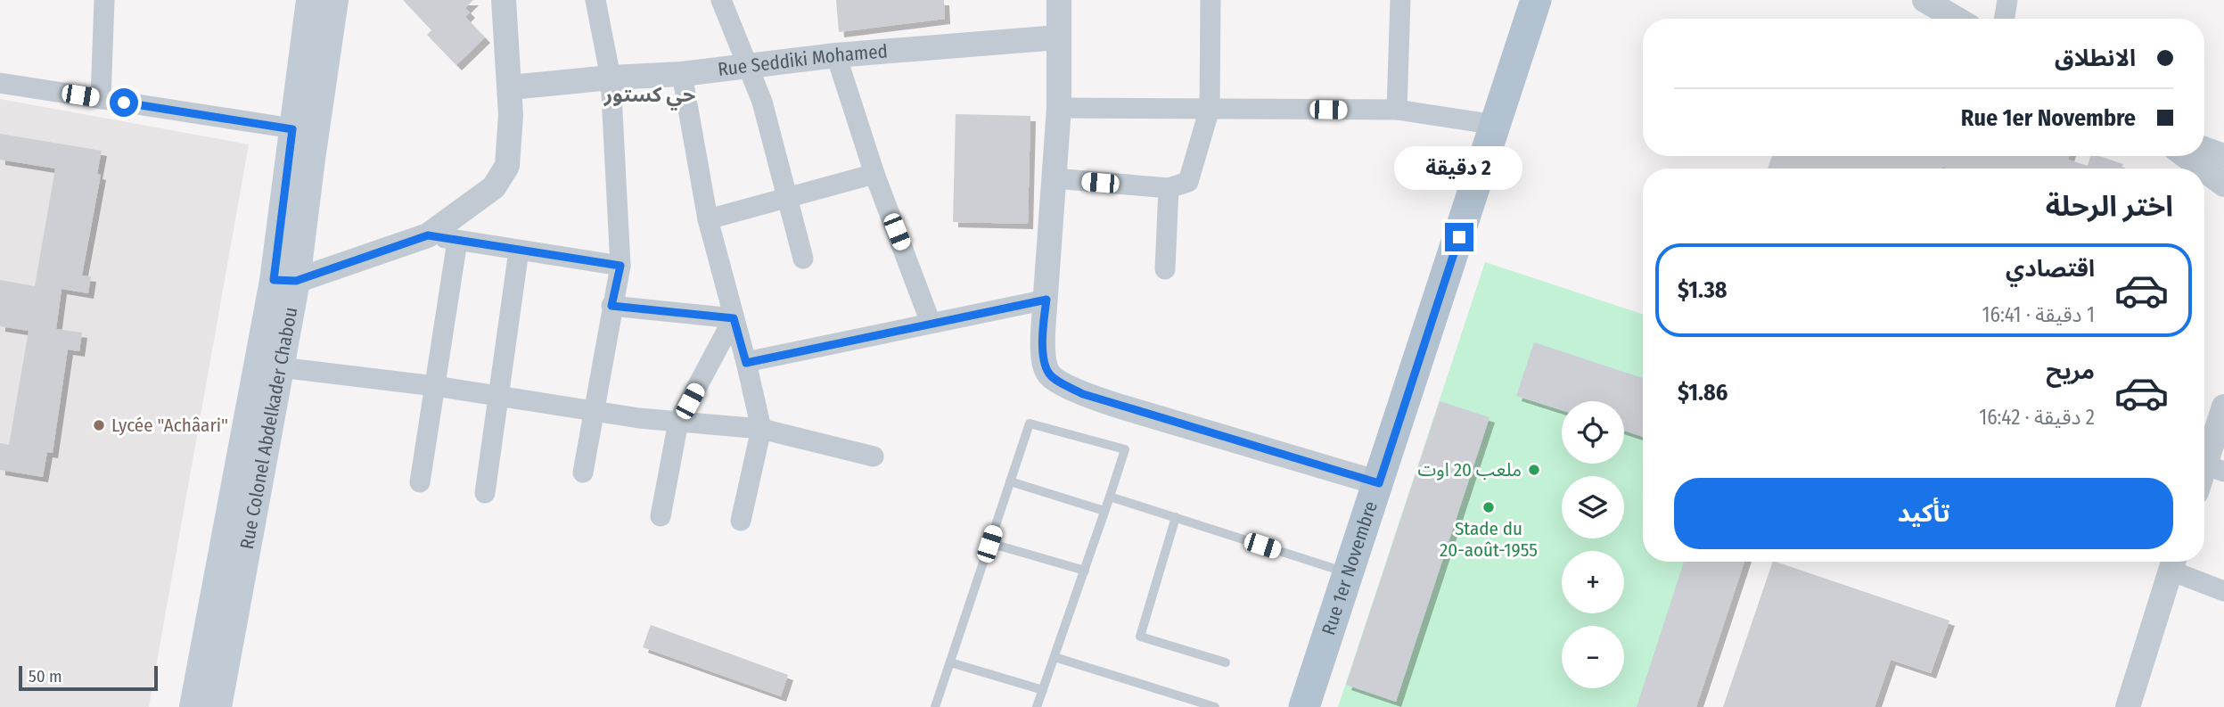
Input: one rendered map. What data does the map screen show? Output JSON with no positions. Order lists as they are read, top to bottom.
{
  "streets": {
    "main road": ["Rue Colonel Abdelkader Chabou", "Rue 1er Novembre"],
    "street": ["Rue Seddiki Mohamed"]
  },
  "districts": ["حي كستور"],
  "places": ["Lycée \"Achâari\"", "ملعب 20 اوت", "Stade du 20-août-1955"],
  "scale_bar": "50 m",
  "page": {
    "banner": ["الانطلاق", "Rue 1er Novembre"],
    "bubble": "2 دقيقة",
    "heading": "اختر الرحلة",
    "list": [
      {
        "name": "اقتصادي",
        "note": "1 دقيقة · 16:41",
        "value": "$1.38"
      },
      {
        "name": "مريح",
        "note": "2 دقيقة · 16:42",
        "value": "$1.86"
      }
    ],
    "map_buttons": ["+", "−"],
    "buttons": "تأكيد",
    "scale": "50 m"
  }
}
